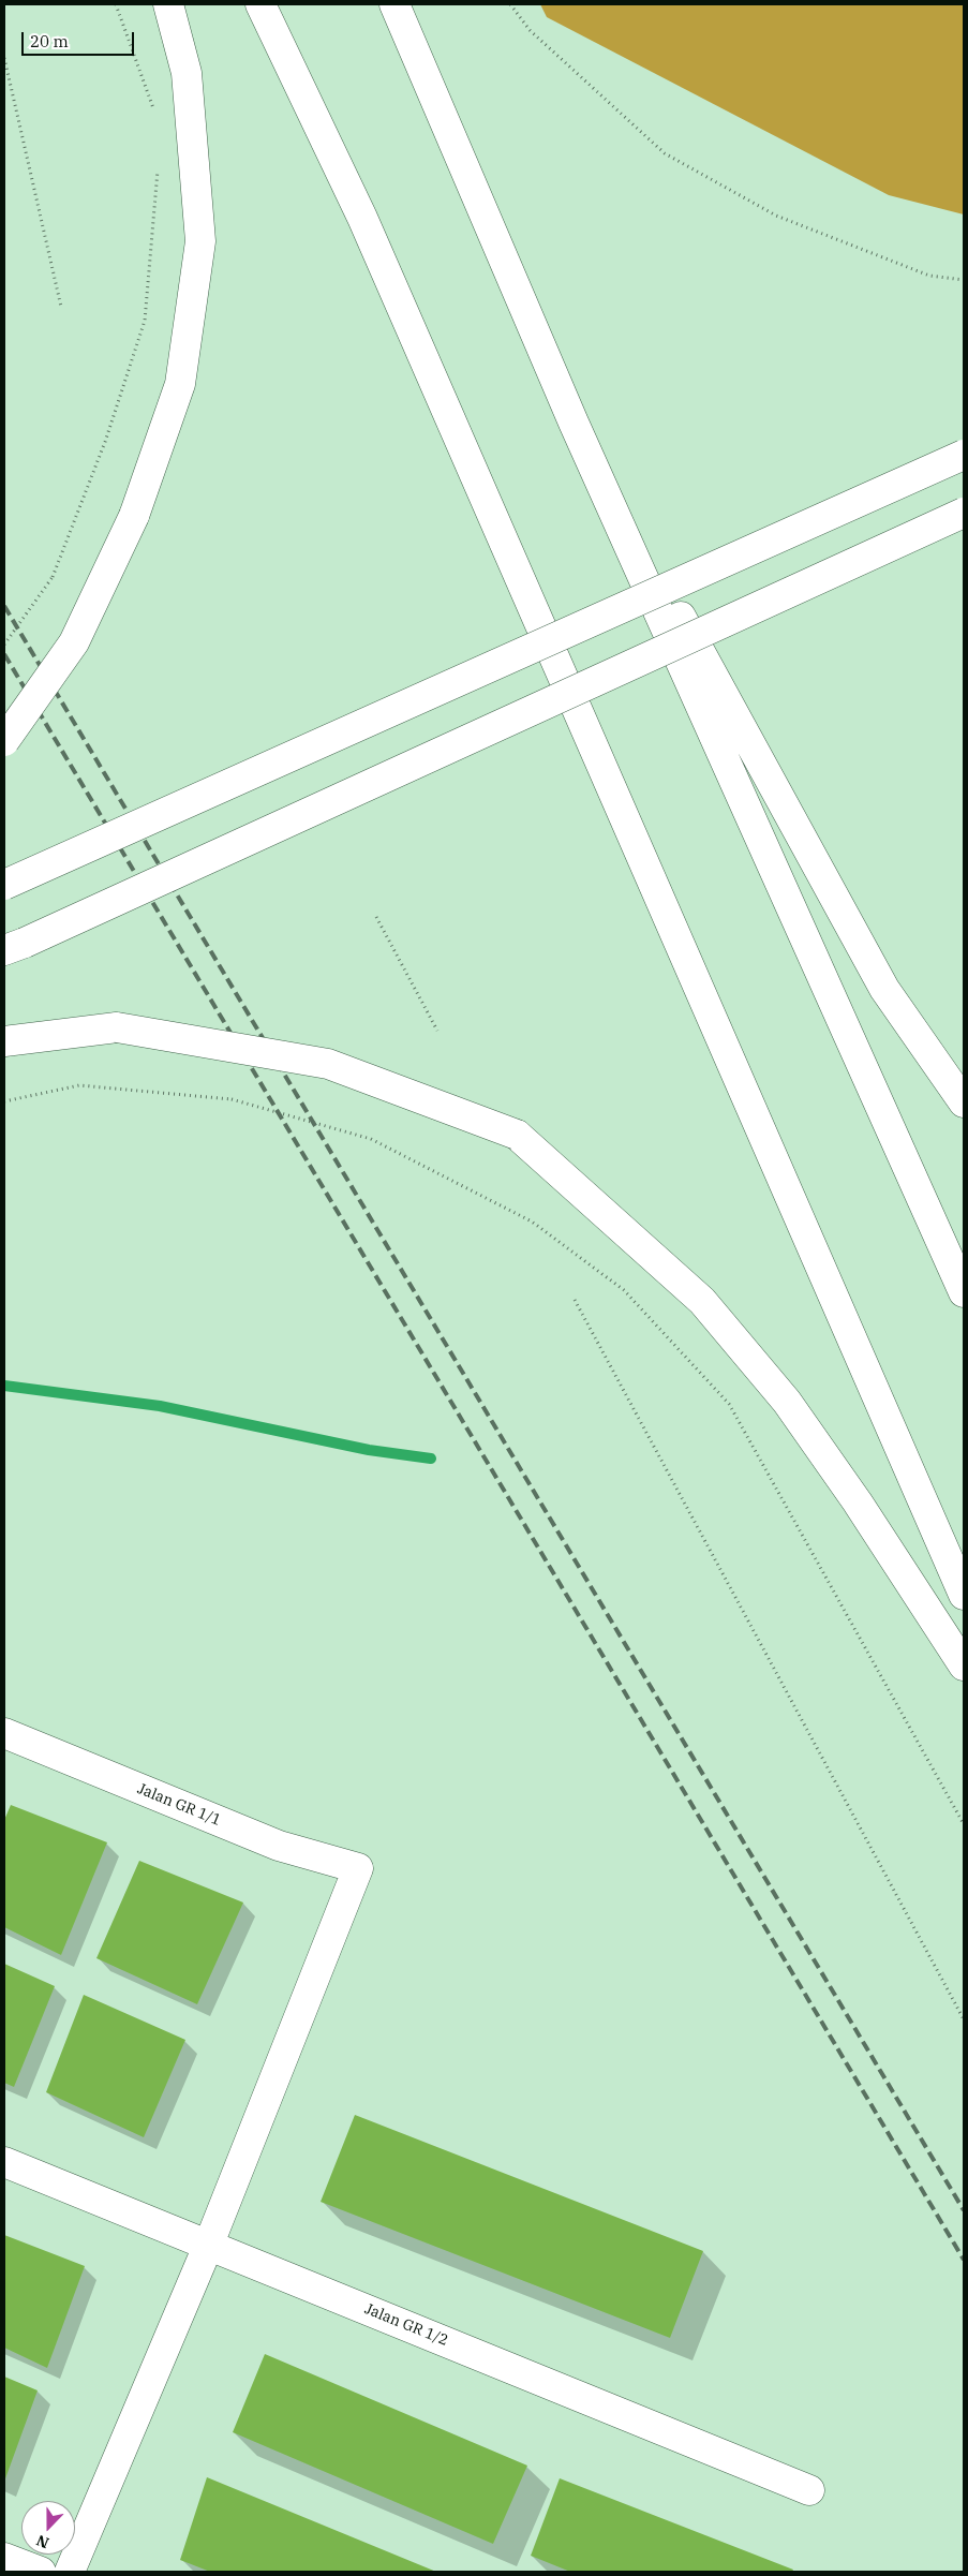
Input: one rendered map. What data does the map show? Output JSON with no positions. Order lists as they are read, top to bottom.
{
  "streets": {
    "main road": ["Jalan GR 1/1", "Jalan GR 1/2"]
  },
  "crossings": [
    ["Jalan GR 1/1", "Jalan GR 1/2"]
  ],
  "scale_bar": "20 m",
  "north": "bottom"
}
